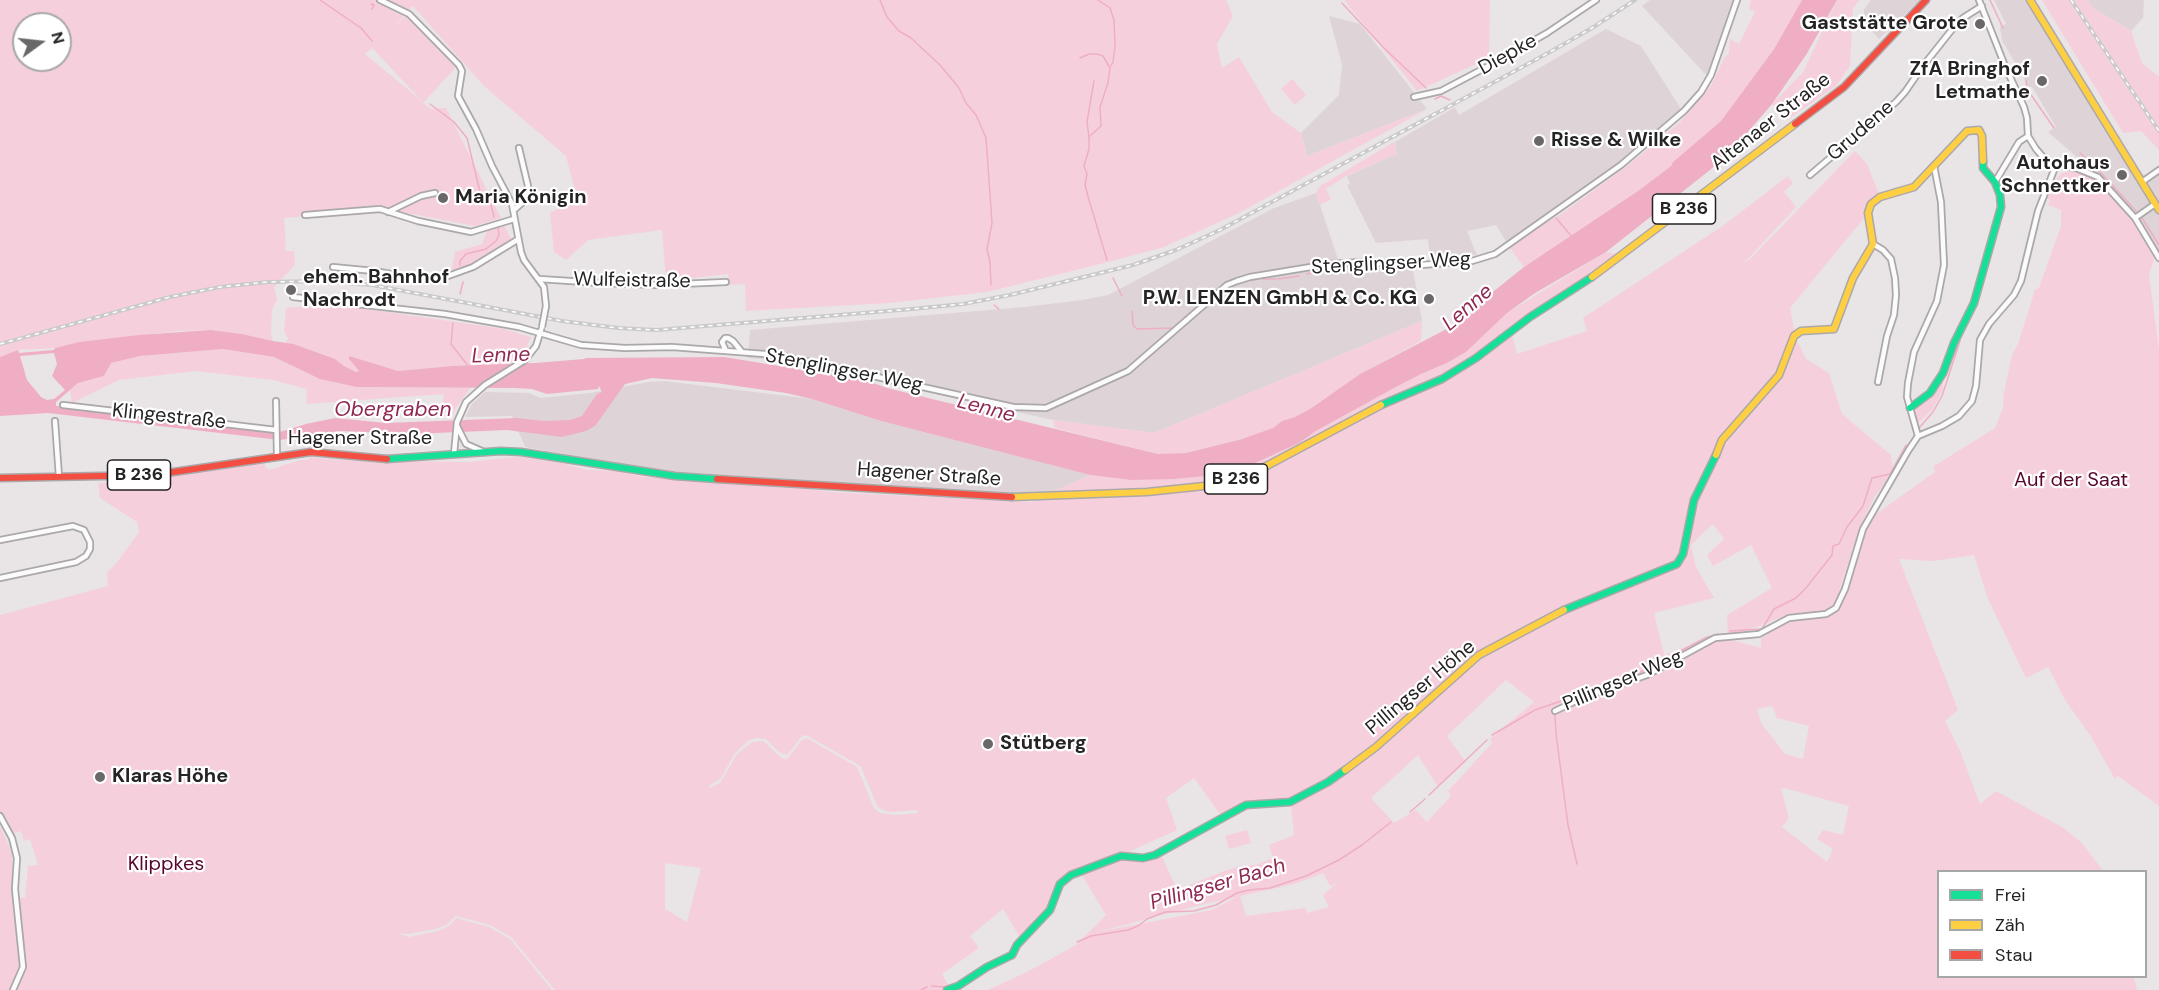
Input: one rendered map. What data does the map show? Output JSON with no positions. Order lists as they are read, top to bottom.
{
  "streets": {
    "main road": [
      "Altenaer Straße",
      "B 236",
      "Hagener Straße",
      "Pillingser Höhe"
    ],
    "street": [
      "Diepke",
      "Grudene",
      "Stenglingser Weg",
      "Wulfeistraße",
      "Klingestraße",
      "Pillingser Weg"
    ]
  },
  "crossings": [
    ["Altenaer Straße", "Hagener Straße"]
  ],
  "water": ["Lenne", "Obergraben", "Pillingser Bach"],
  "parks": ["Auf der Saat", "Klippkes"],
  "places": [
    "Gaststätte Grote",
    "ZfA Bringhof Letmathe",
    "Risse & Wilke",
    "Autohaus Schnettker",
    "Maria Königin",
    "ehem. Bahnhof Nachrodt",
    "P.W. LENZEN GmbH & Co. KG",
    "Stütberg",
    "Klaras Höhe"
  ],
  "legend": ["Frei", "Zäh", "Stau"],
  "north": "right"
}
